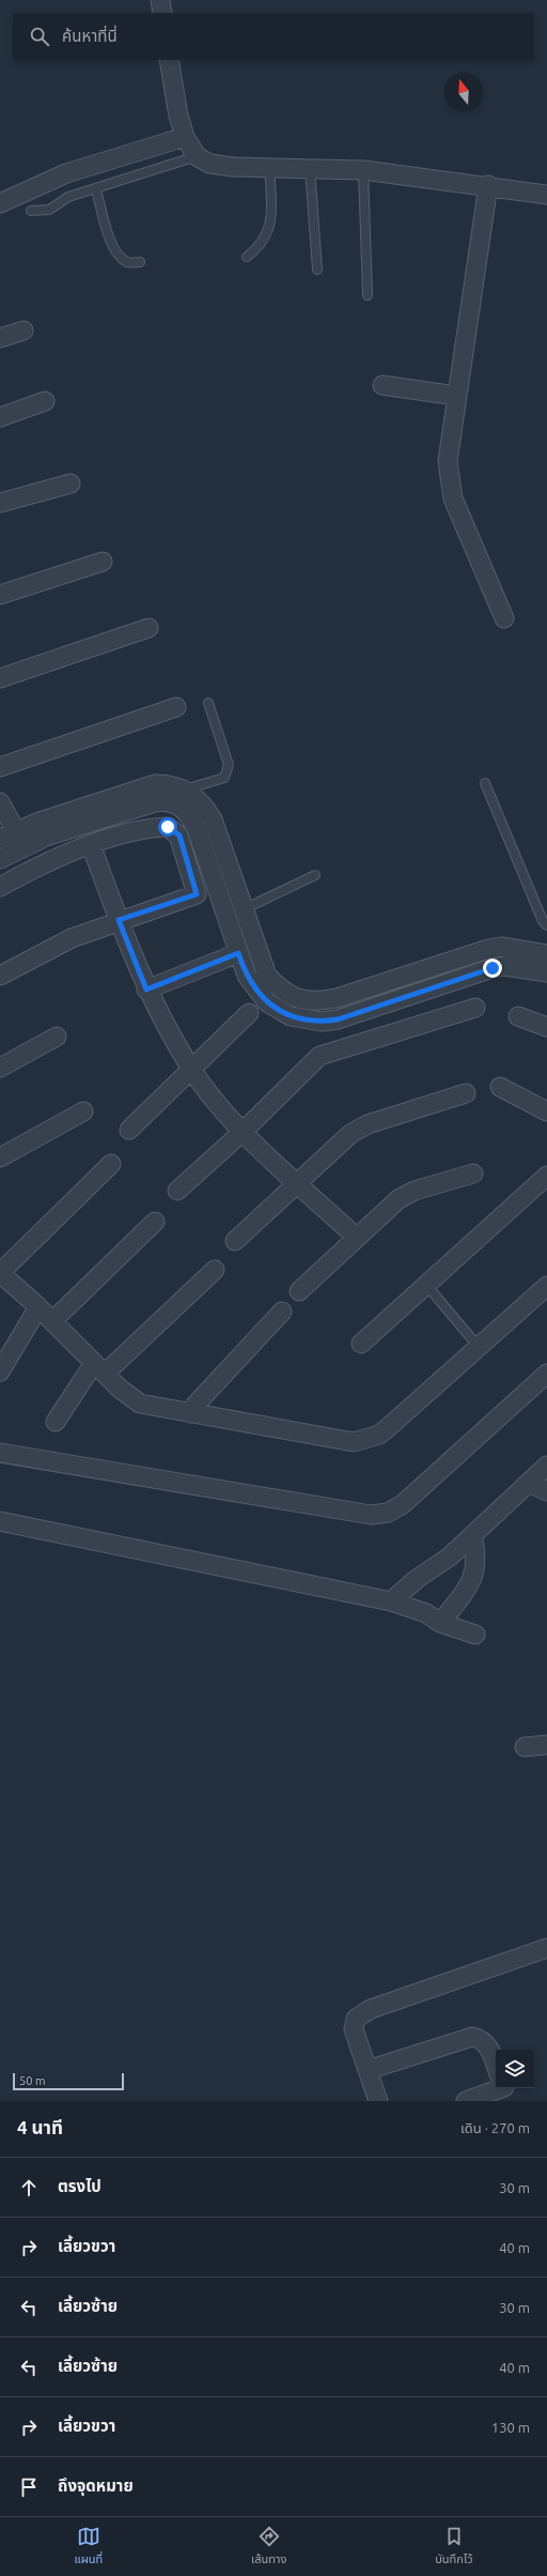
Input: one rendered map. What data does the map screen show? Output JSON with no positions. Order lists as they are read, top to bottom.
{
  "scale_bar": "50 m",
  "north": "top",
  "page": {
    "search": "ค้นหาที่นี่",
    "scale": "50 m",
    "heading": ["4 นาที", "เดิน · 270 m"],
    "list": [
      ["ตรงไป", "30 m"],
      ["เลี้ยวขวา", "40 m"],
      ["เลี้ยวซ้าย", "30 m"],
      ["เลี้ยวซ้าย", "40 m"],
      ["เลี้ยวขวา", "130 m"],
      "ถึงจุดหมาย"
    ],
    "nav": ["แผนที่", "เส้นทาง", "บันทึกไว้"]
  }
}
